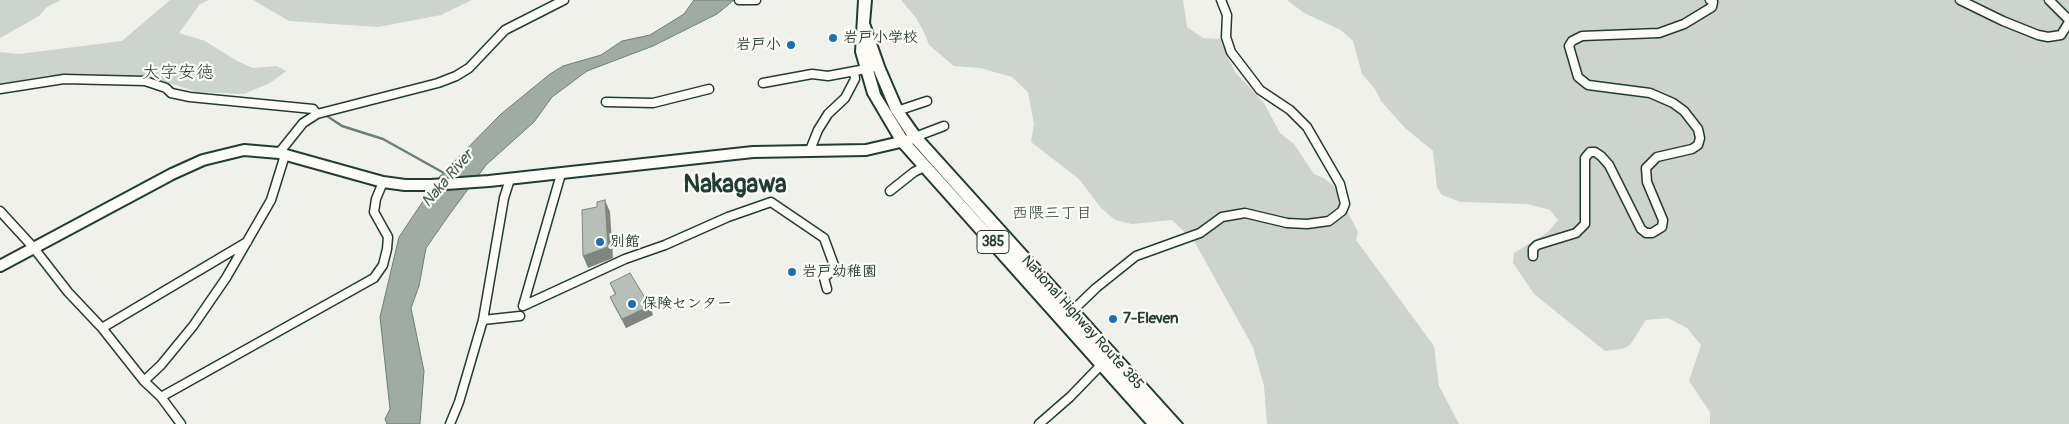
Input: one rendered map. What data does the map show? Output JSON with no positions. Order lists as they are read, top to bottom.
{
  "streets": {
    "highway": ["385", "National Highway Route 385"]
  },
  "districts": ["大字安徳", "Nakagawa", "西隈三丁目"],
  "water": ["Naka River"],
  "places": [
    "岩戸小学校",
    "岩戸小",
    "別館",
    "岩戸幼稚園",
    "保険センター",
    "7-Eleven"
  ]
}
